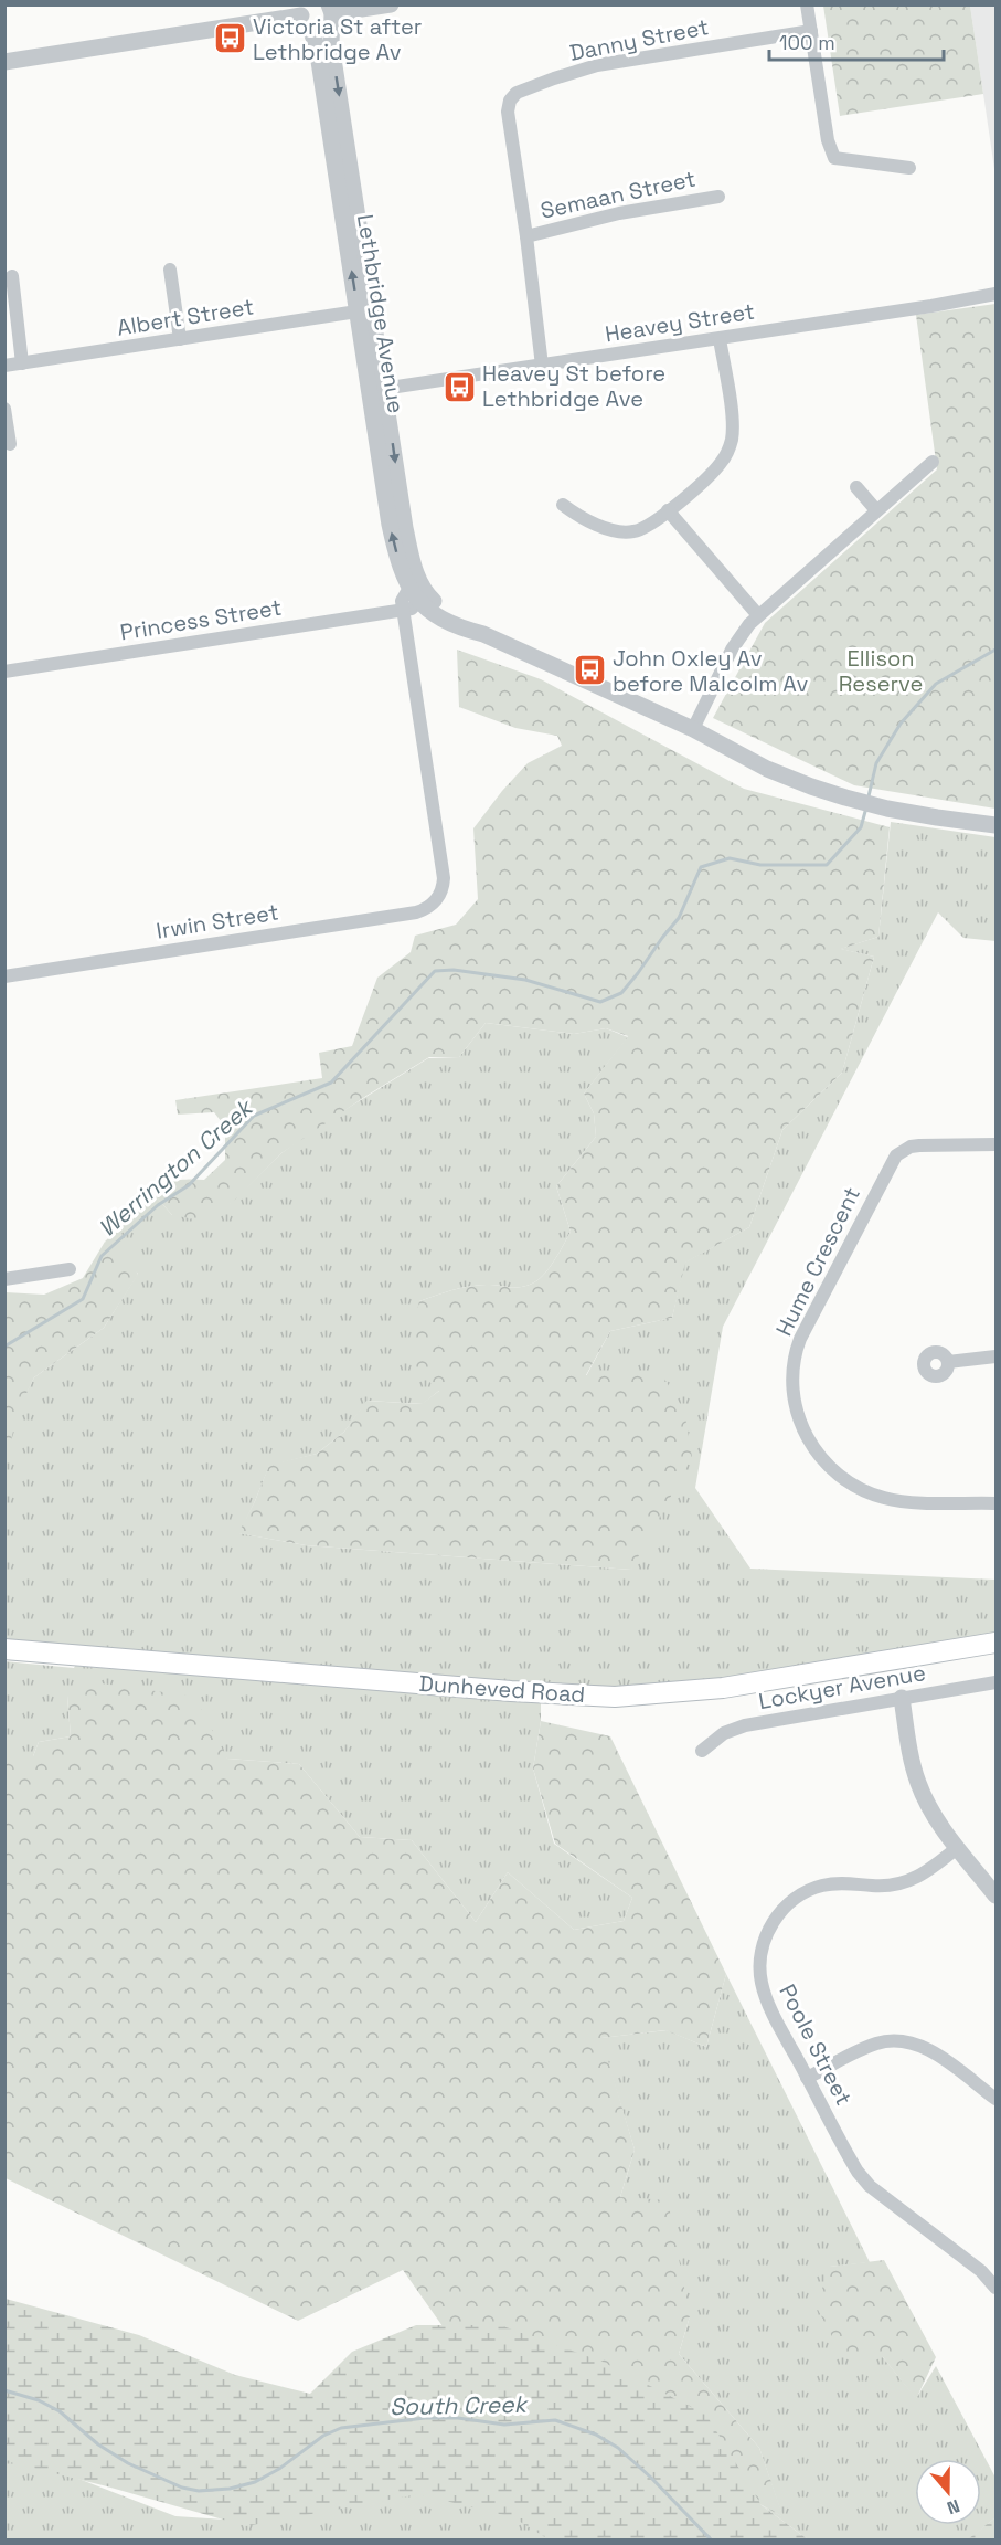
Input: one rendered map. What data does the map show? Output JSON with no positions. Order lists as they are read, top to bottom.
{
  "streets": {
    "main road": ["Dunheved Road"],
    "street": [
      "Danny Street",
      "Semaan Street",
      "Lethbridge Avenue",
      "Albert Street",
      "Heavey Street",
      "Princess Street",
      "Irwin Street",
      "Hume Crescent",
      "Lockyer Avenue",
      "Poole Street"
    ]
  },
  "crossings": [
    ["Danny Street", "Semaan Street"],
    ["Danny Street", "Heavey Street"],
    ["Lethbridge Avenue", "Albert Street"],
    ["Lethbridge Avenue", "Heavey Street"],
    ["Lethbridge Avenue", "Princess Street"],
    ["Lethbridge Avenue", "Irwin Street"]
  ],
  "water": ["Werrington Creek", "South Creek"],
  "parks": ["Ellison Reserve"],
  "places": {
    "bus stop": ["Victoria St after Lethbridge Av", "Heavey St before Lethbridge Ave", "John Oxley Av before Malcolm Av"]
  },
  "scale_bar": "100 m",
  "north": "bottom"
}
